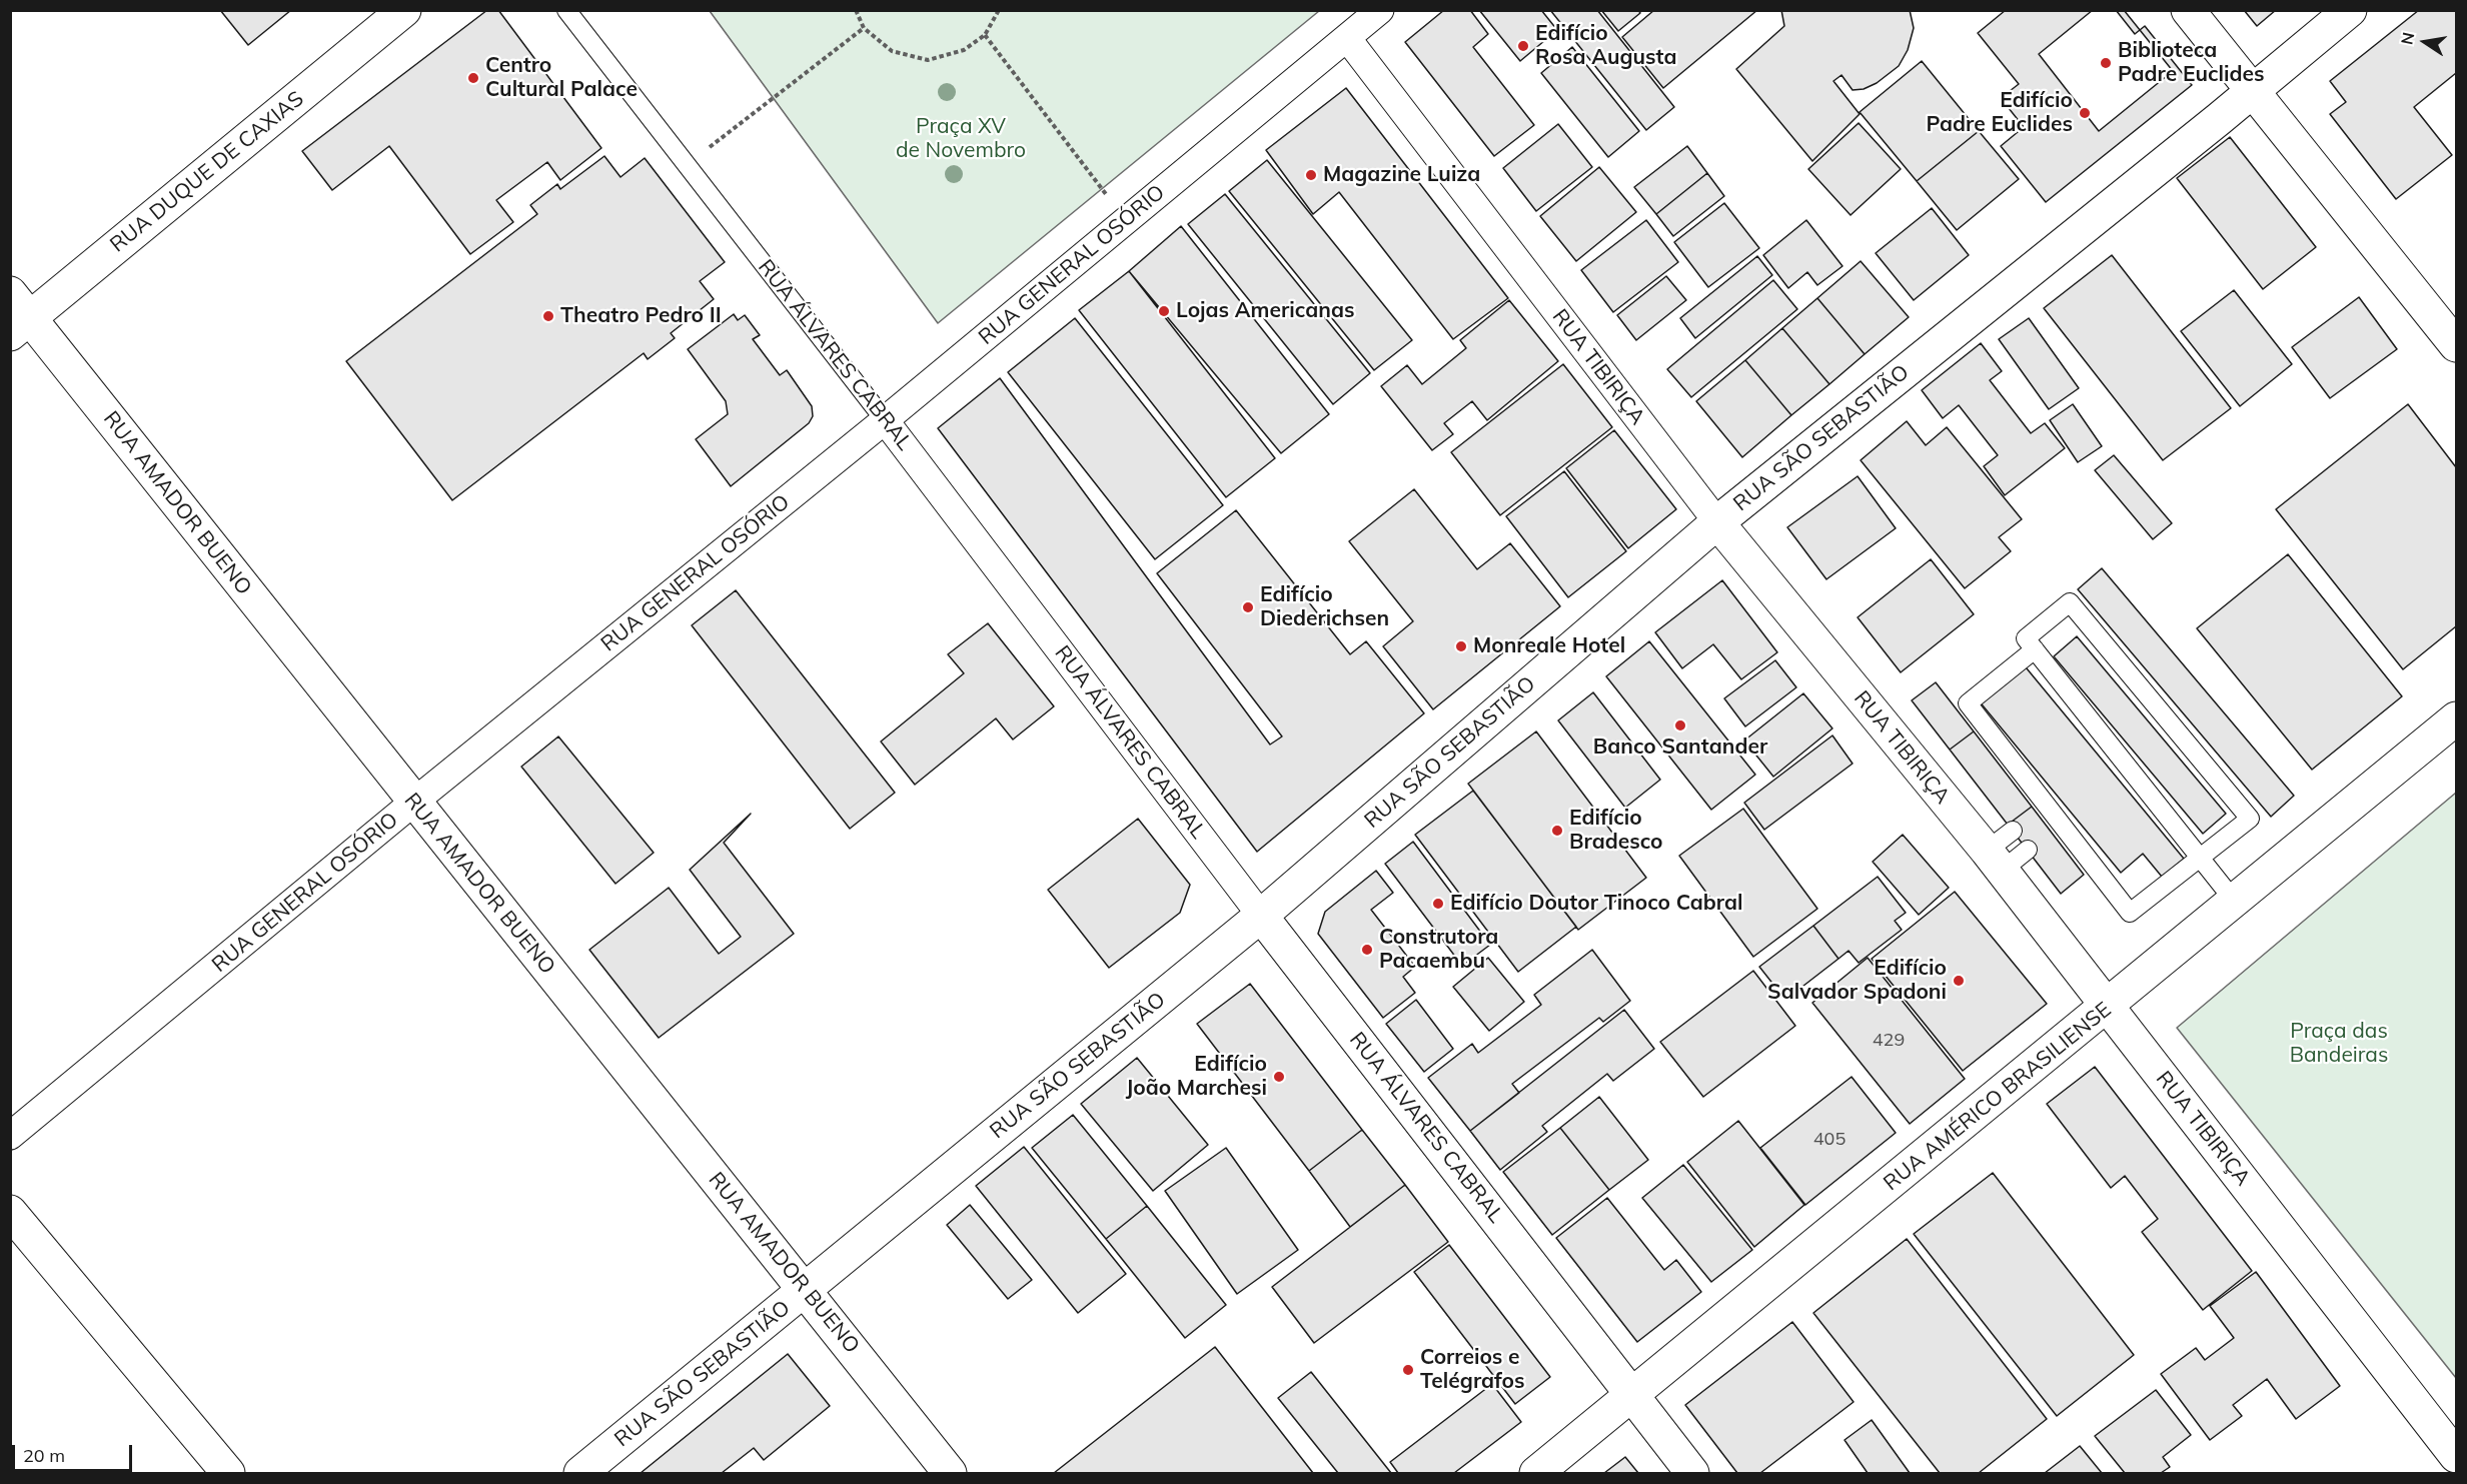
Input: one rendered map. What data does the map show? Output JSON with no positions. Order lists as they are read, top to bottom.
{
  "streets": {
    "street": [
      "RUA DUQUE DE CAXIAS",
      "RUA GENERAL OSÓRIO",
      "RUA ÁLVARES CABRAL",
      "RUA TIBIRIÇA",
      "RUA SÃO SEBASTIÃO",
      "RUA AMADOR BUENO",
      "RUA AMÉRICO BRASILIENSE"
    ]
  },
  "crossings": [
    ["RUA DUQUE DE CAXIAS", "RUA AMADOR BUENO"],
    ["RUA GENERAL OSÓRIO", "RUA ÁLVARES CABRAL"],
    ["RUA GENERAL OSÓRIO", "RUA TIBIRIÇA"],
    ["RUA GENERAL OSÓRIO", "RUA AMADOR BUENO"],
    ["RUA ÁLVARES CABRAL", "RUA SÃO SEBASTIÃO"],
    ["RUA ÁLVARES CABRAL", "RUA AMÉRICO BRASILIENSE"],
    ["RUA TIBIRIÇA", "RUA SÃO SEBASTIÃO"],
    ["RUA TIBIRIÇA", "RUA AMÉRICO BRASILIENSE"],
    ["RUA SÃO SEBASTIÃO", "RUA AMADOR BUENO"]
  ],
  "parks": ["Praça XV de Novembro", "Praça das Bandeiras"],
  "places": [
    "Edifício Rosa Augusta",
    "Biblioteca Padre Euclides",
    "Centro Cultural Palace",
    "Edifício Padre Euclides",
    "Magazine Luiza",
    "Lojas Americanas",
    "Theatro Pedro II",
    "Edifício Diederichsen",
    "Monreale Hotel",
    "Banco Santander",
    "Edifício Bradesco",
    "Edifício Doutor Tinoco Cabral",
    "Construtora Pacaembu",
    "Edifício Salvador Spadoni",
    "Edifício João Marchesi",
    "Correios e Telégrafos"
  ],
  "house_numbers": ["429", "405"],
  "scale_bar": "20 m",
  "north": "left"
}
